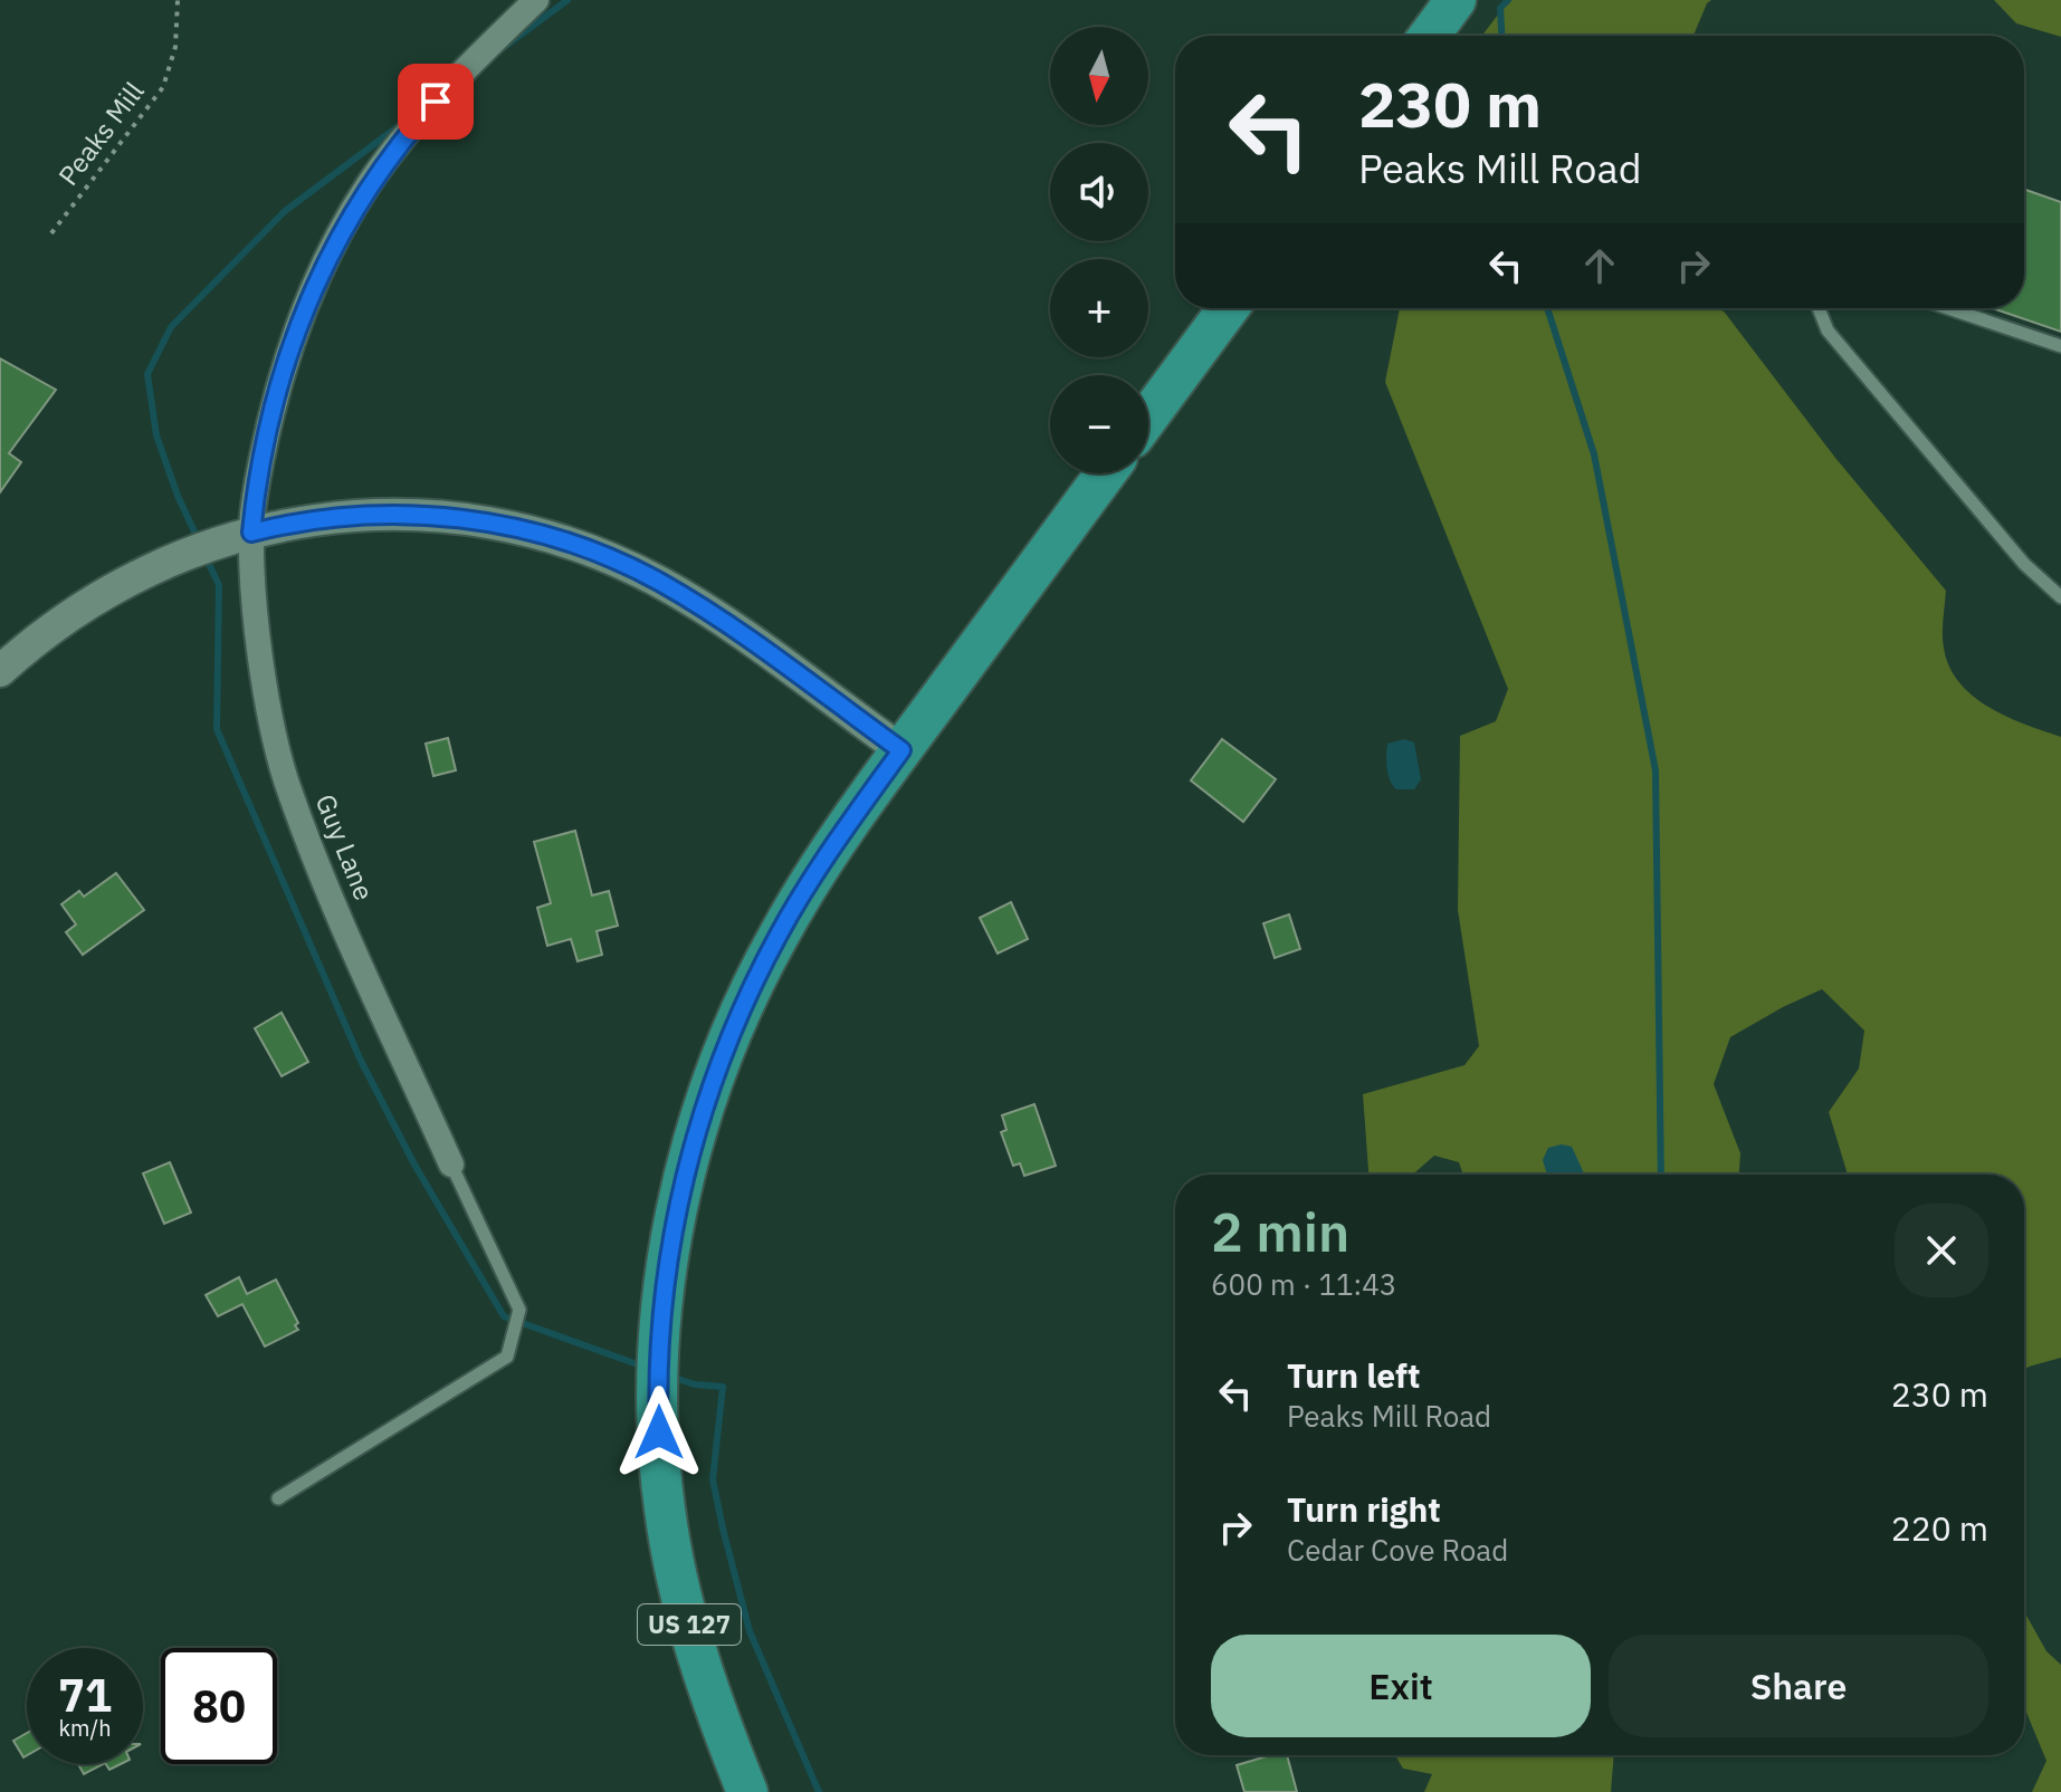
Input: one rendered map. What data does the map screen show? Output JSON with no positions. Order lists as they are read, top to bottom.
{
  "streets": {
    "highway": ["US 127"],
    "street": ["Guy Lane"],
    "path": ["Peaks Mill"]
  },
  "north": "bottom",
  "page": {
    "map_buttons": ["+", "−"],
    "turn": ["230 m", "Peaks Mill Road"],
    "heading": ["2 min", "600 m · 11:43"],
    "list": [
      {
        "name": "Turn left",
        "note": "Peaks Mill Road",
        "value": "230 m"
      },
      {
        "name": "Turn right",
        "note": "Cedar Cove Road",
        "value": "220 m"
      }
    ],
    "buttons": ["Exit", "Share"],
    "speed": "71 km/h",
    "limit": "80"
  }
}
